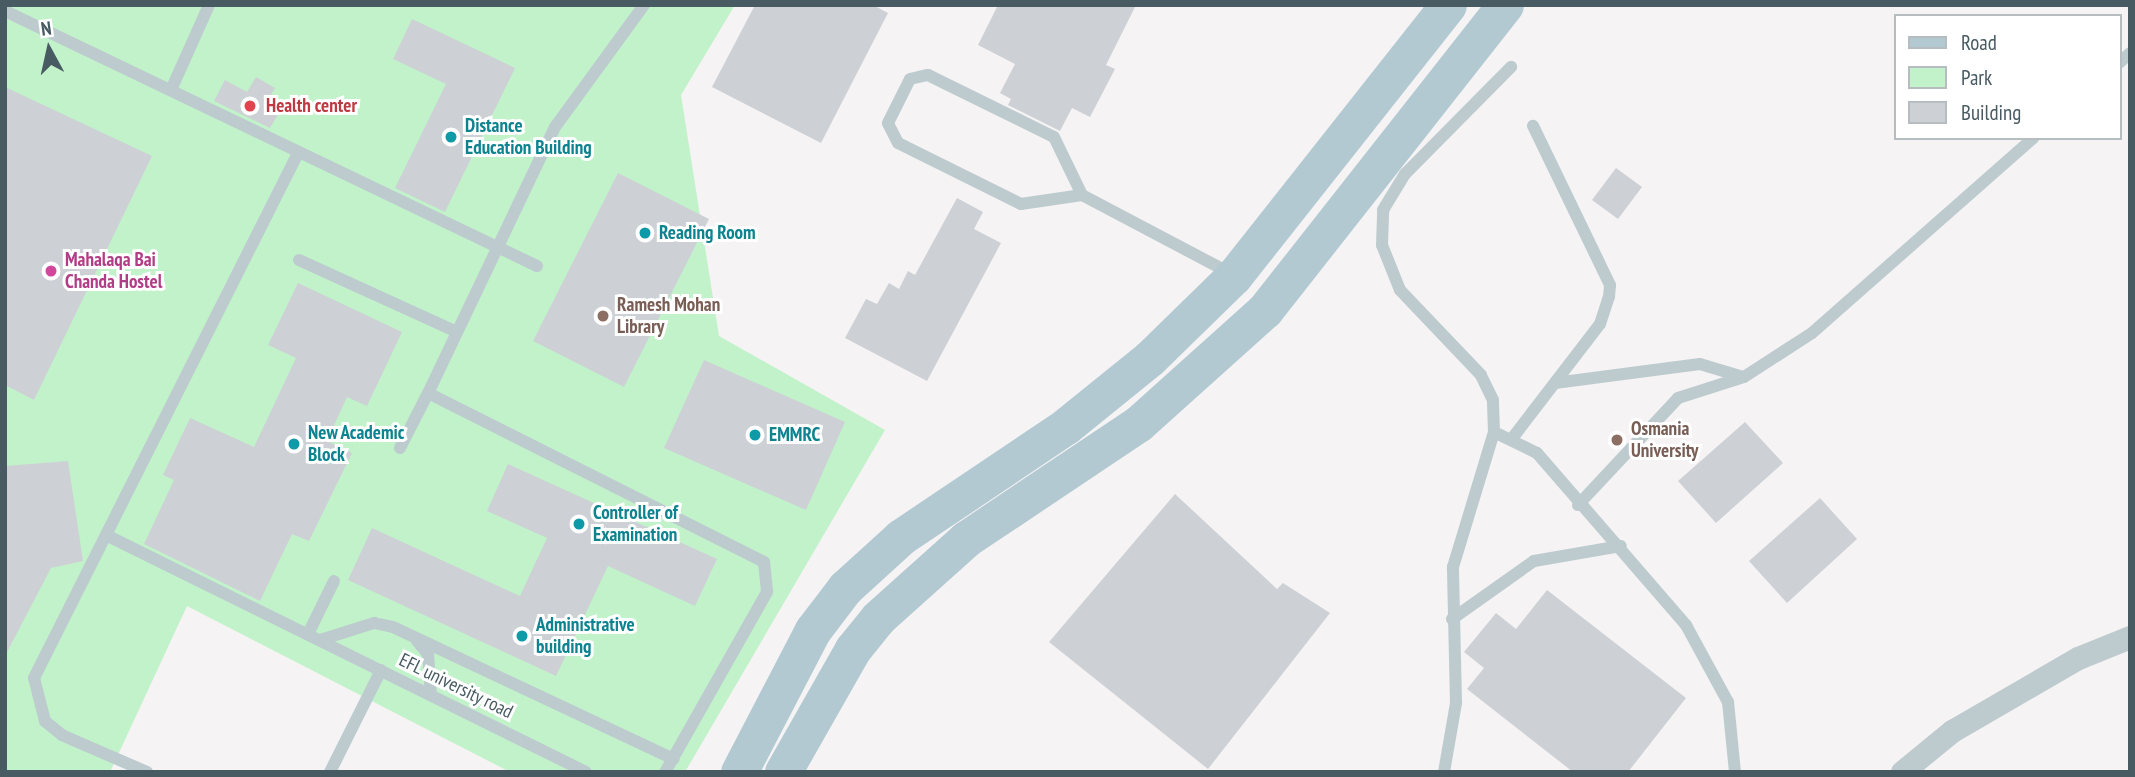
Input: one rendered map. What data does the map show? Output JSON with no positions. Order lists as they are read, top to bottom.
{
  "streets": {
    "lane": ["EFL university road"]
  },
  "places": [
    "Health center",
    "Distance Education Building",
    "Reading Room",
    "Mahalaqa Bai Chanda Hostel",
    "Ramesh Mohan Library",
    "EMMRC",
    "Osmania University",
    "New Academic Block",
    "Controller of Examination",
    "Administrative building"
  ],
  "legend": ["Road", "Park", "Building"],
  "north": "top"
}
